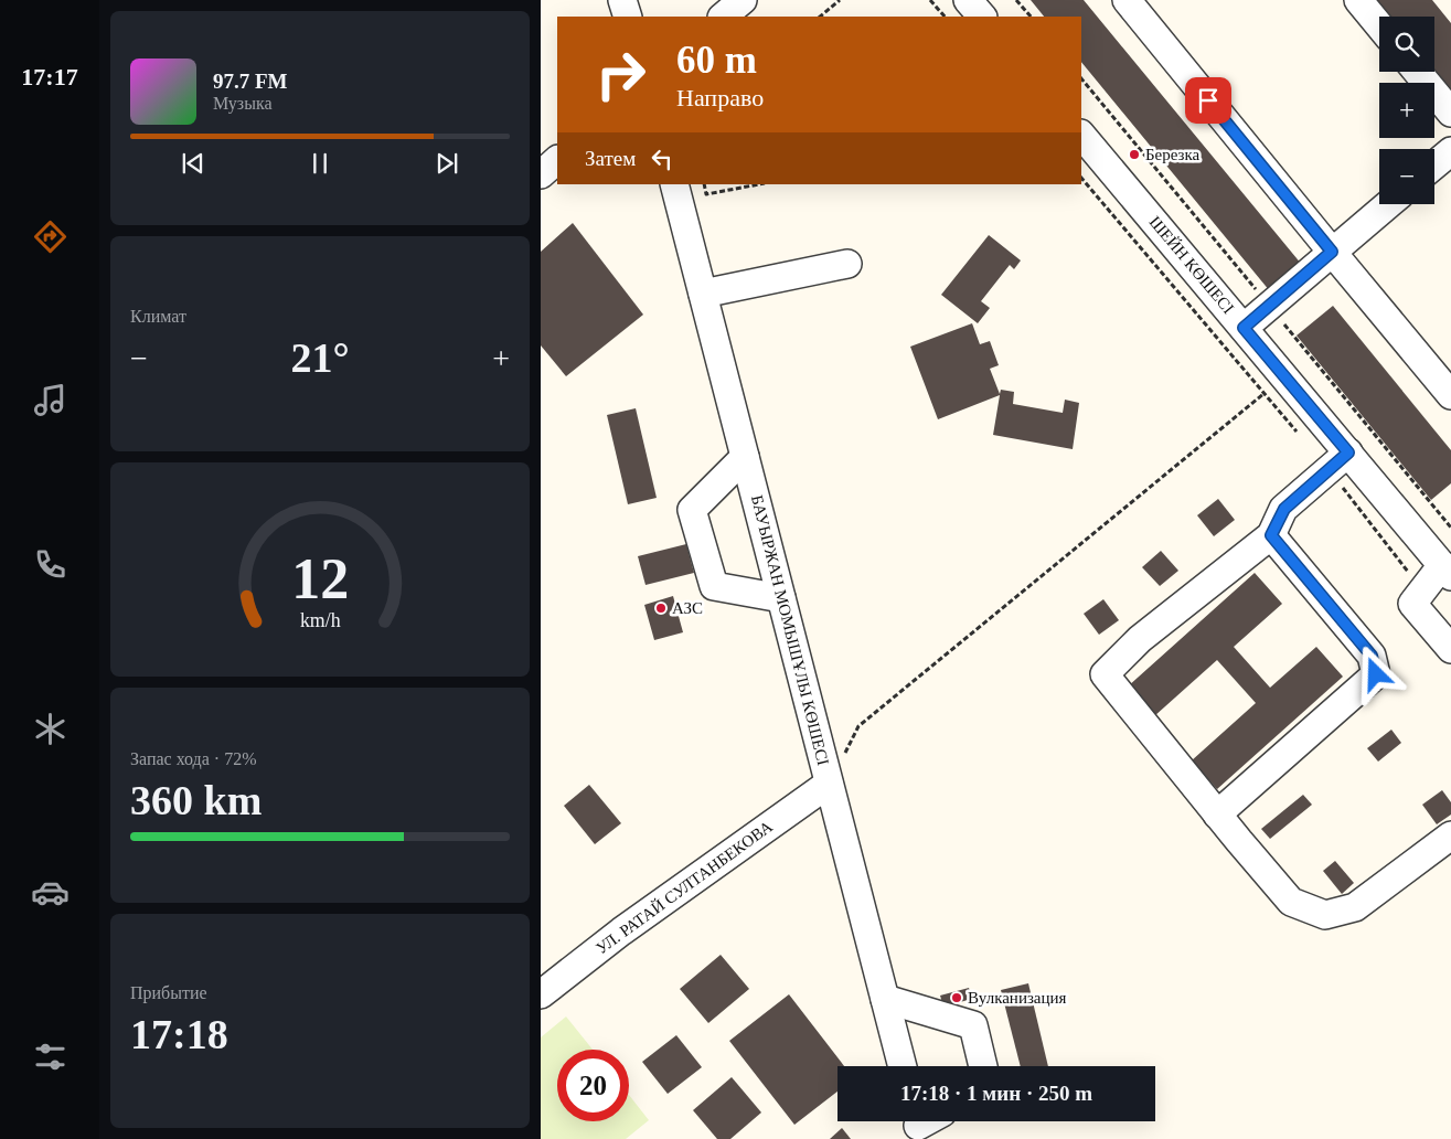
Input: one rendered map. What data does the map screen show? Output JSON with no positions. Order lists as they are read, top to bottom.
{
  "streets": {
    "street": ["ШЕЙН КӨШЕСІ", "БАУЫРЖАН МОМЫШҰЛЫ КӨШЕСІ", "УЛ. РАТАЙ СУЛТАНБЕКОВА"]
  },
  "crossings": [
    ["БАУЫРЖАН МОМЫШҰЛЫ КӨШЕСІ", "УЛ. РАТАЙ СУЛТАНБЕКОВА"]
  ],
  "places": ["Березка", "АЗС", "Вулканизация"],
  "page": {
    "tabs": "17:17",
    "map_buttons": ["+", "−"],
    "turn": ["60 m", "Направо"],
    "song": ["97.7 FM", "Музыка"],
    "then": "Затем",
    "tile": [
      "Климат",
      ["Запас хода · 72%", "360 km"],
      ["Прибытие", "17:18"]
    ],
    "heat": ["−", "21°", "+"],
    "limit": "20",
    "trip": "17:18 · 1 мин · 250 m",
    "gauge": ["12", "km/h"]
  }
}
